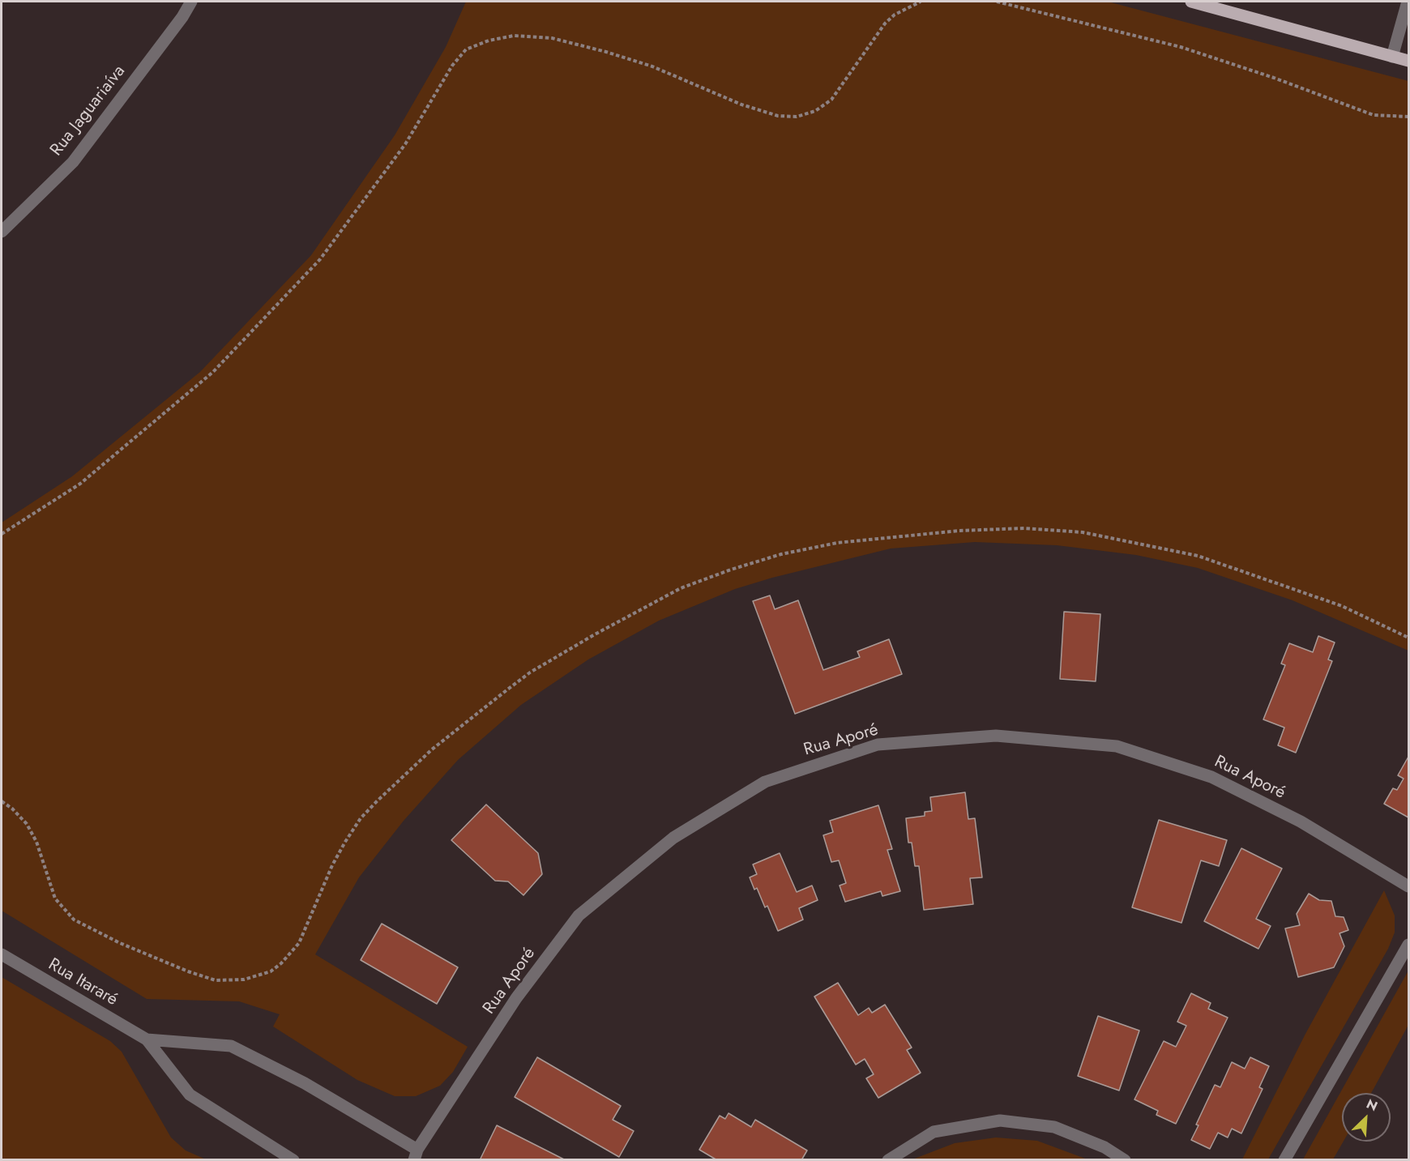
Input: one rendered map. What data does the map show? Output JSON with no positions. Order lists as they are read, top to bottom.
{
  "streets": {
    "street": ["Rua Jaguariaíva", "Rua Aporé", "Rua Itararé"]
  },
  "north": "top right"
}
